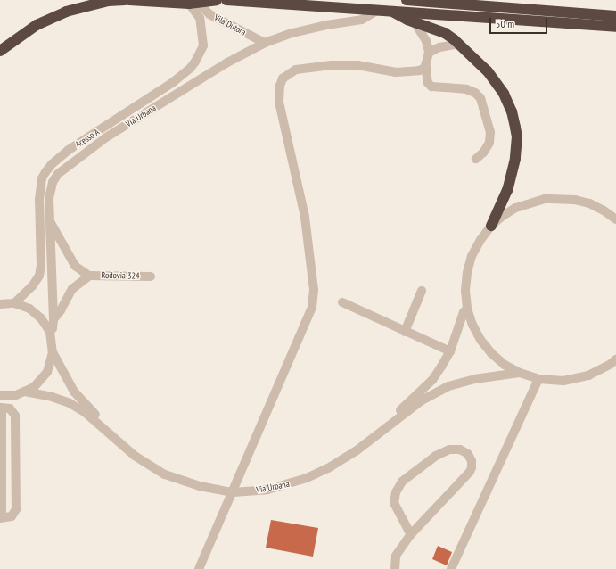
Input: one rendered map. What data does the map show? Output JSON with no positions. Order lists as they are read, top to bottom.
{
  "streets": {
    "street": [
      "Vila Dutora",
      "Via Urbana",
      "Acesso A",
      "Rodovia 324"
    ]
  },
  "crossings": [
    ["Vila Dutora", "Via Urbana"],
    ["Vila Dutora", "Acesso A"]
  ],
  "scale_bar": "50 m"
}
